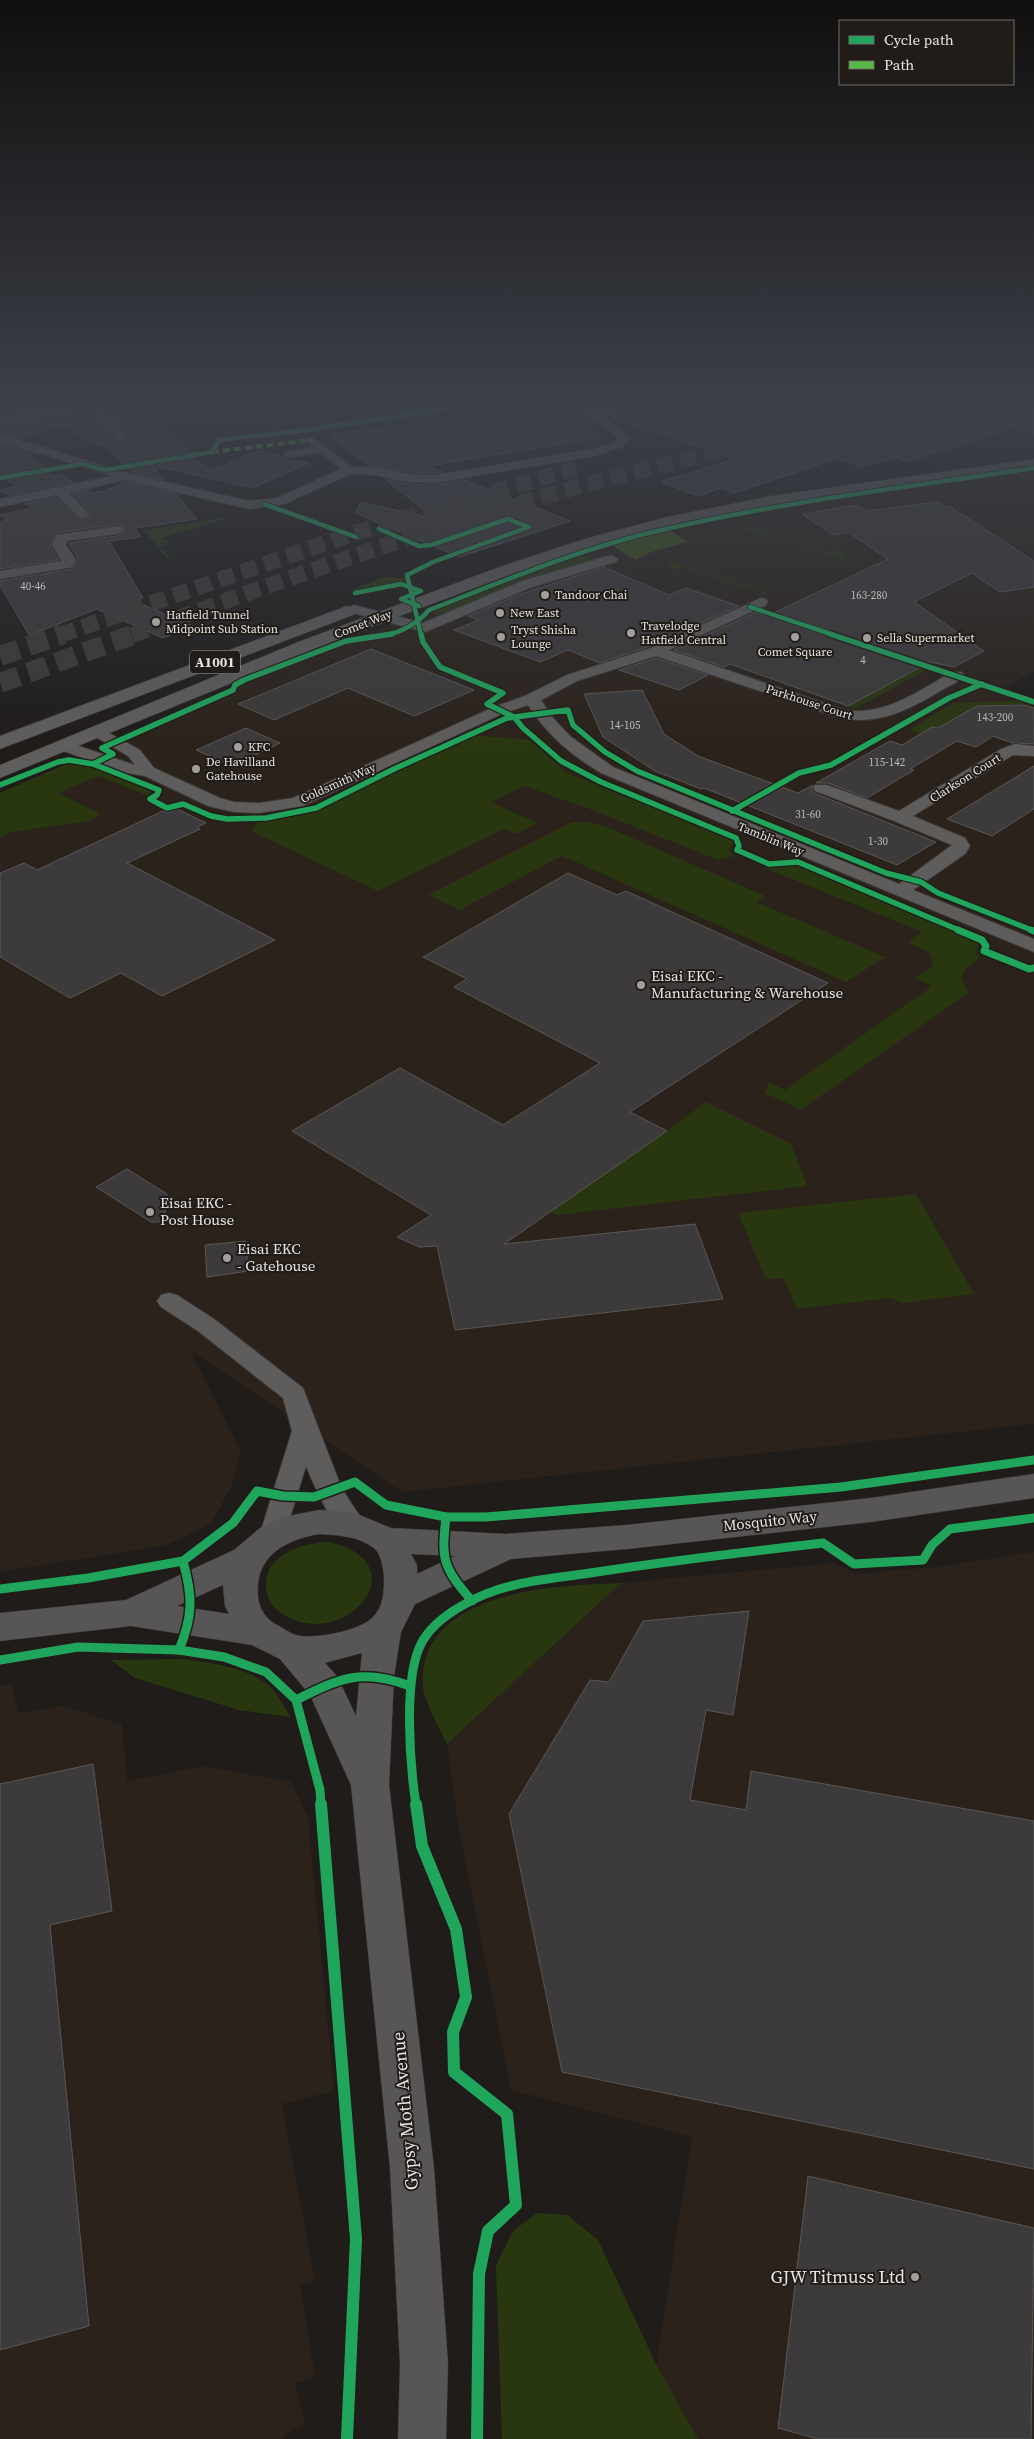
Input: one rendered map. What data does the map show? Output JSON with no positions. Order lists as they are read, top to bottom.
{
  "streets": {
    "main road": ["Comet Way", "A1001"],
    "street": [
      "Parkhouse Court",
      "Clarkson Court",
      "Goldsmith Way",
      "Tamblin Way",
      "Mosquito Way",
      "Gypsy Moth Avenue"
    ]
  },
  "crossings": [
    ["Comet Way", "A1001"],
    ["Comet Way", "Goldsmith Way"],
    ["A1001", "Goldsmith Way"],
    ["Parkhouse Court", "Goldsmith Way"],
    ["Goldsmith Way", "Tamblin Way"],
    ["Mosquito Way", "Gypsy Moth Avenue"]
  ],
  "places": [
    "Tandoor Chai",
    "New East",
    "Hatfield Tunnel Midpoint Sub Station",
    "Travelodge Hatfield Central",
    "Tryst Shisha Lounge",
    "Comet Square",
    "Sella Supermarket",
    "KFC",
    "De Havilland Gatehouse",
    "Eisai EKC - Manufacturing & Warehouse",
    "Eisai EKC - Post House",
    "Eisai EKC - Gatehouse",
    "GJW Titmuss Ltd"
  ],
  "house_numbers": [
    "40-46",
    "163-280",
    "4",
    "143-200",
    "14-105",
    "115-142",
    "31-60",
    "1-30"
  ],
  "legend": ["Cycle path", "Path"]
}
